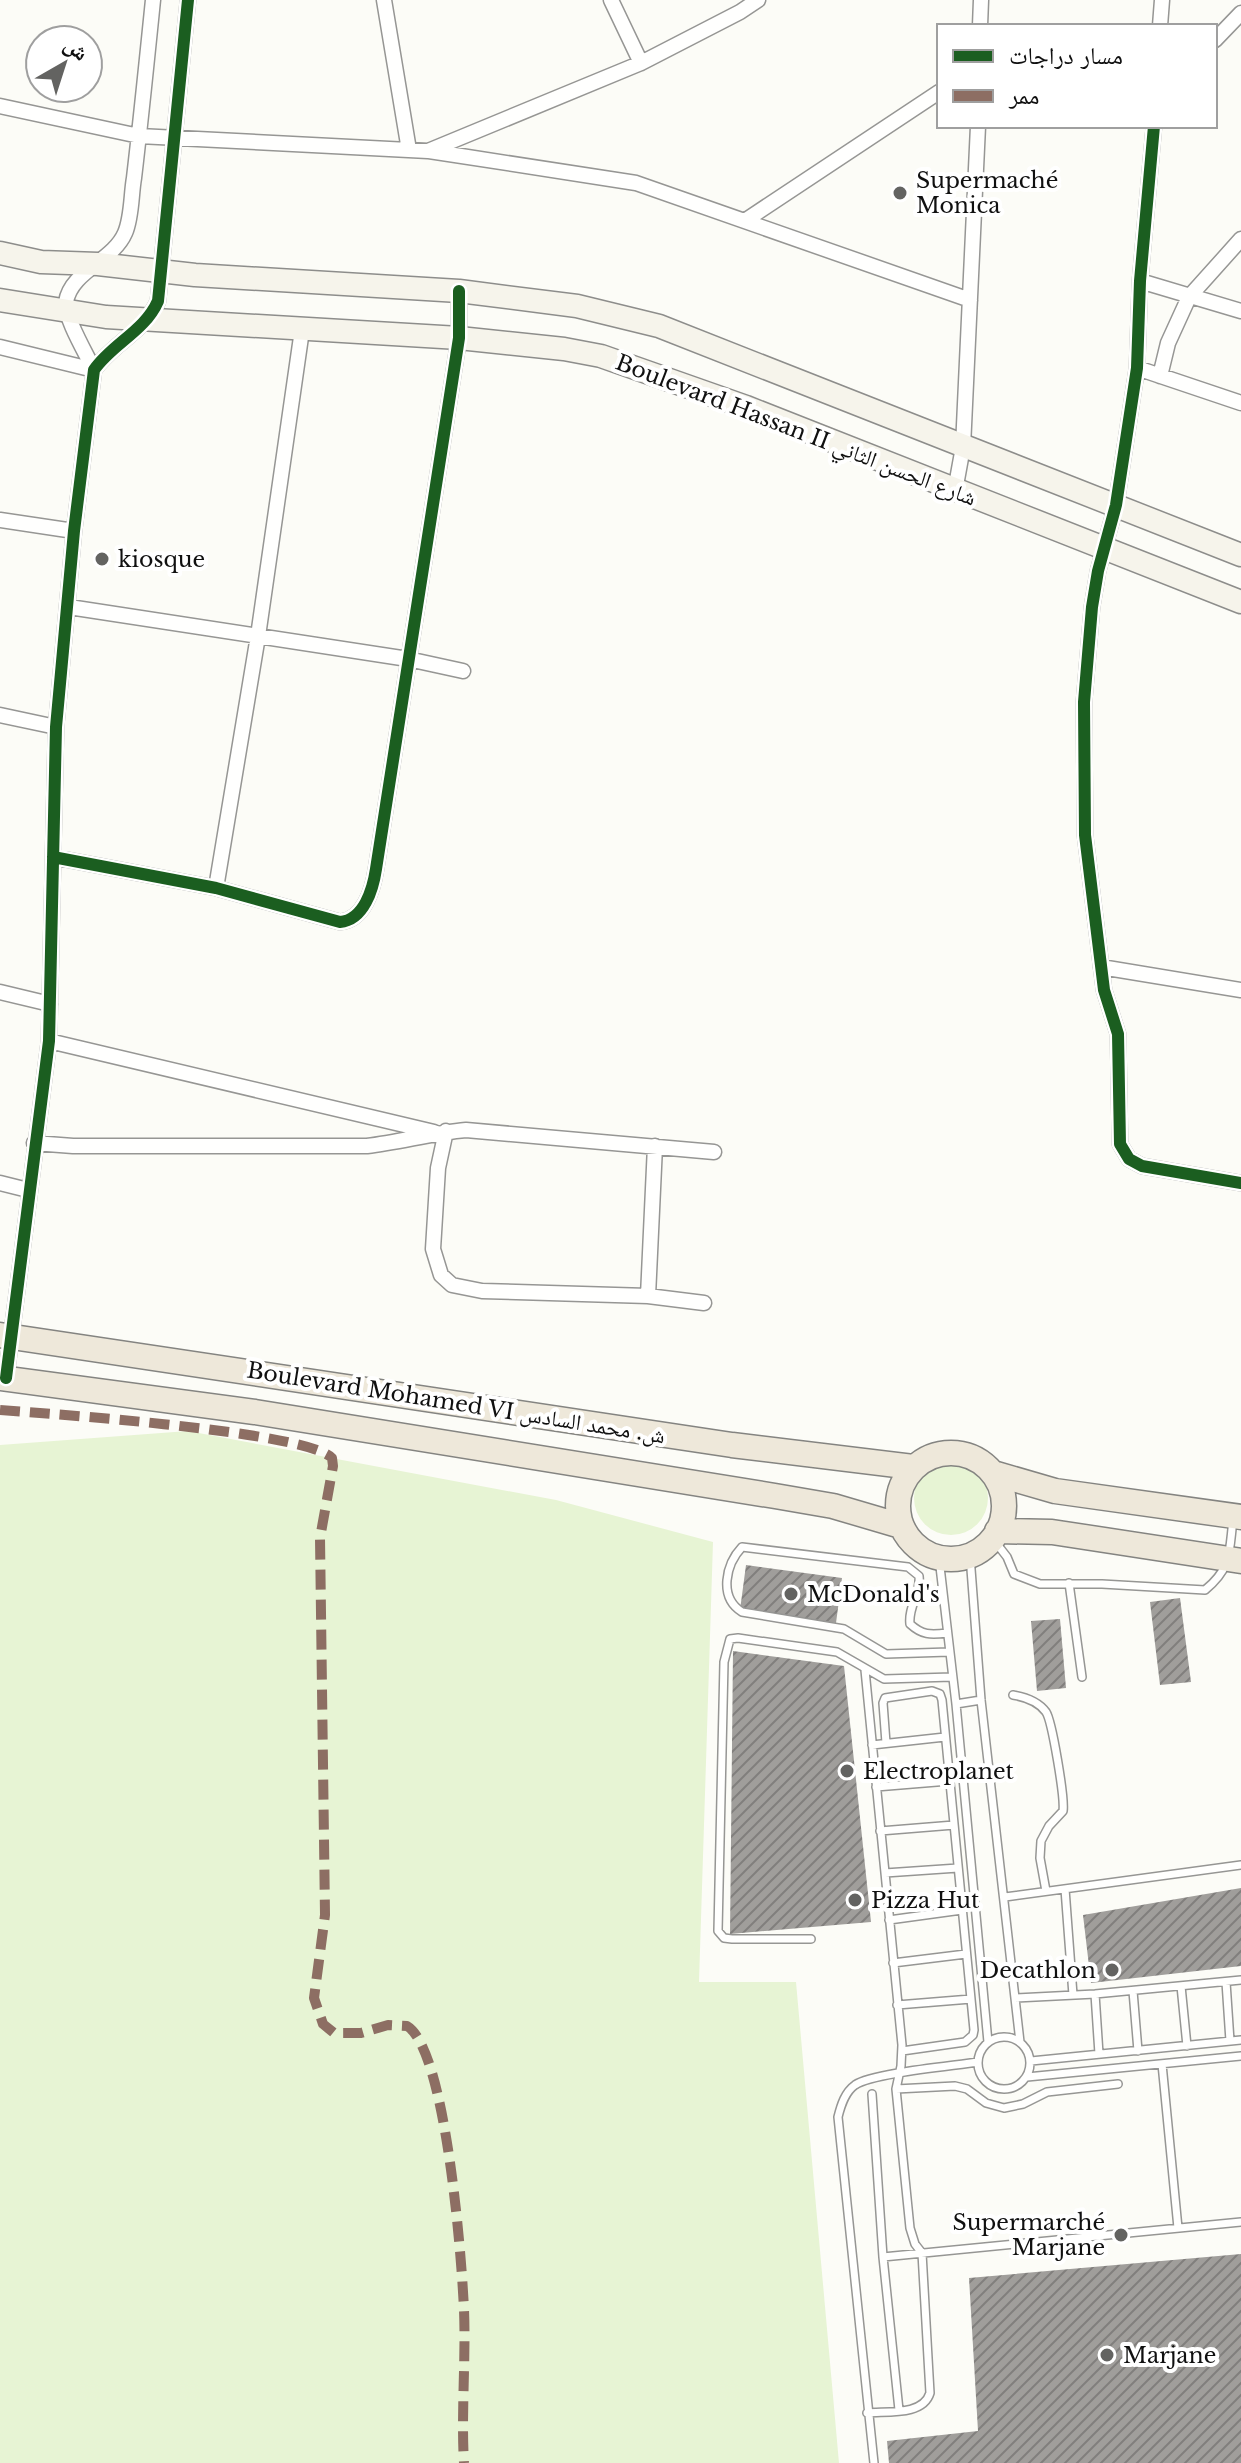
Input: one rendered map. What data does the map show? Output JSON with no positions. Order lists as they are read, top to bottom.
{
  "streets": {
    "main road": ["Boulevard Hassan II شارع الحسن الثاني", "Boulevard Mohamed VI ش. محمد السادس"]
  },
  "places": [
    "Supermaché Monica",
    "kiosque",
    "McDonald's",
    "Electroplanet",
    "Pizza Hut",
    "Decathlon",
    "Supermarché Marjane",
    "Marjane"
  ],
  "legend": ["مسار دراجات", "ممر"],
  "north": "top right"
}
